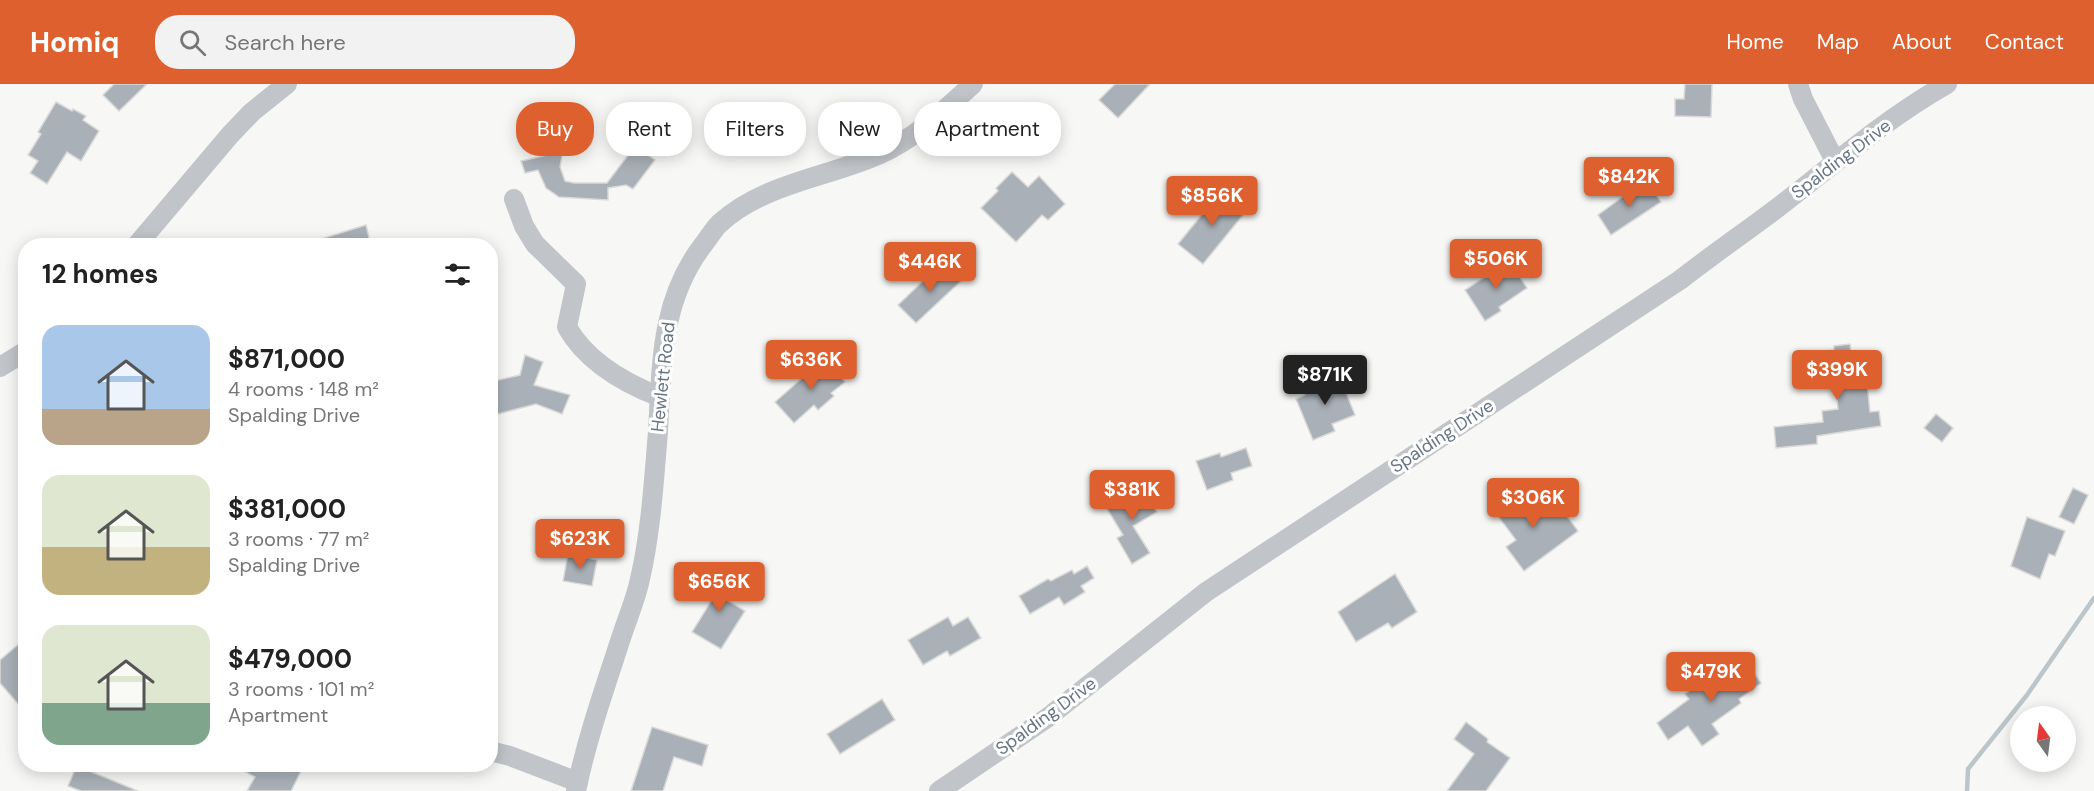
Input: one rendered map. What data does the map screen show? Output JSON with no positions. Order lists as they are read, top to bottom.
{
  "streets": {
    "street": ["Spalding Drive", "Hewlett Road"]
  },
  "north": "top",
  "page": {
    "header": "Homiq",
    "search": "Search here",
    "nav": [
      "Home",
      "Map",
      "About",
      "Contact"
    ],
    "chip": [
      "Buy",
      "Rent",
      "Filters",
      "New",
      "Apartment"
    ],
    "price": [
      "$842K",
      "$856K",
      "$506K",
      "$446K",
      "$636K",
      "$399K",
      "$871K",
      "$381K",
      "$306K",
      "$623K",
      "$656K",
      "$479K"
    ],
    "heading": "12 homes",
    "list": [
      {
        "name": "$871,000",
        "note": "4 rooms · 148 m² · Spalding Drive"
      },
      {
        "name": "$381,000",
        "note": "3 rooms · 77 m² · Spalding Drive"
      },
      {
        "name": "$479,000",
        "note": "3 rooms · 101 m² · Apartment"
      }
    ]
  }
}
